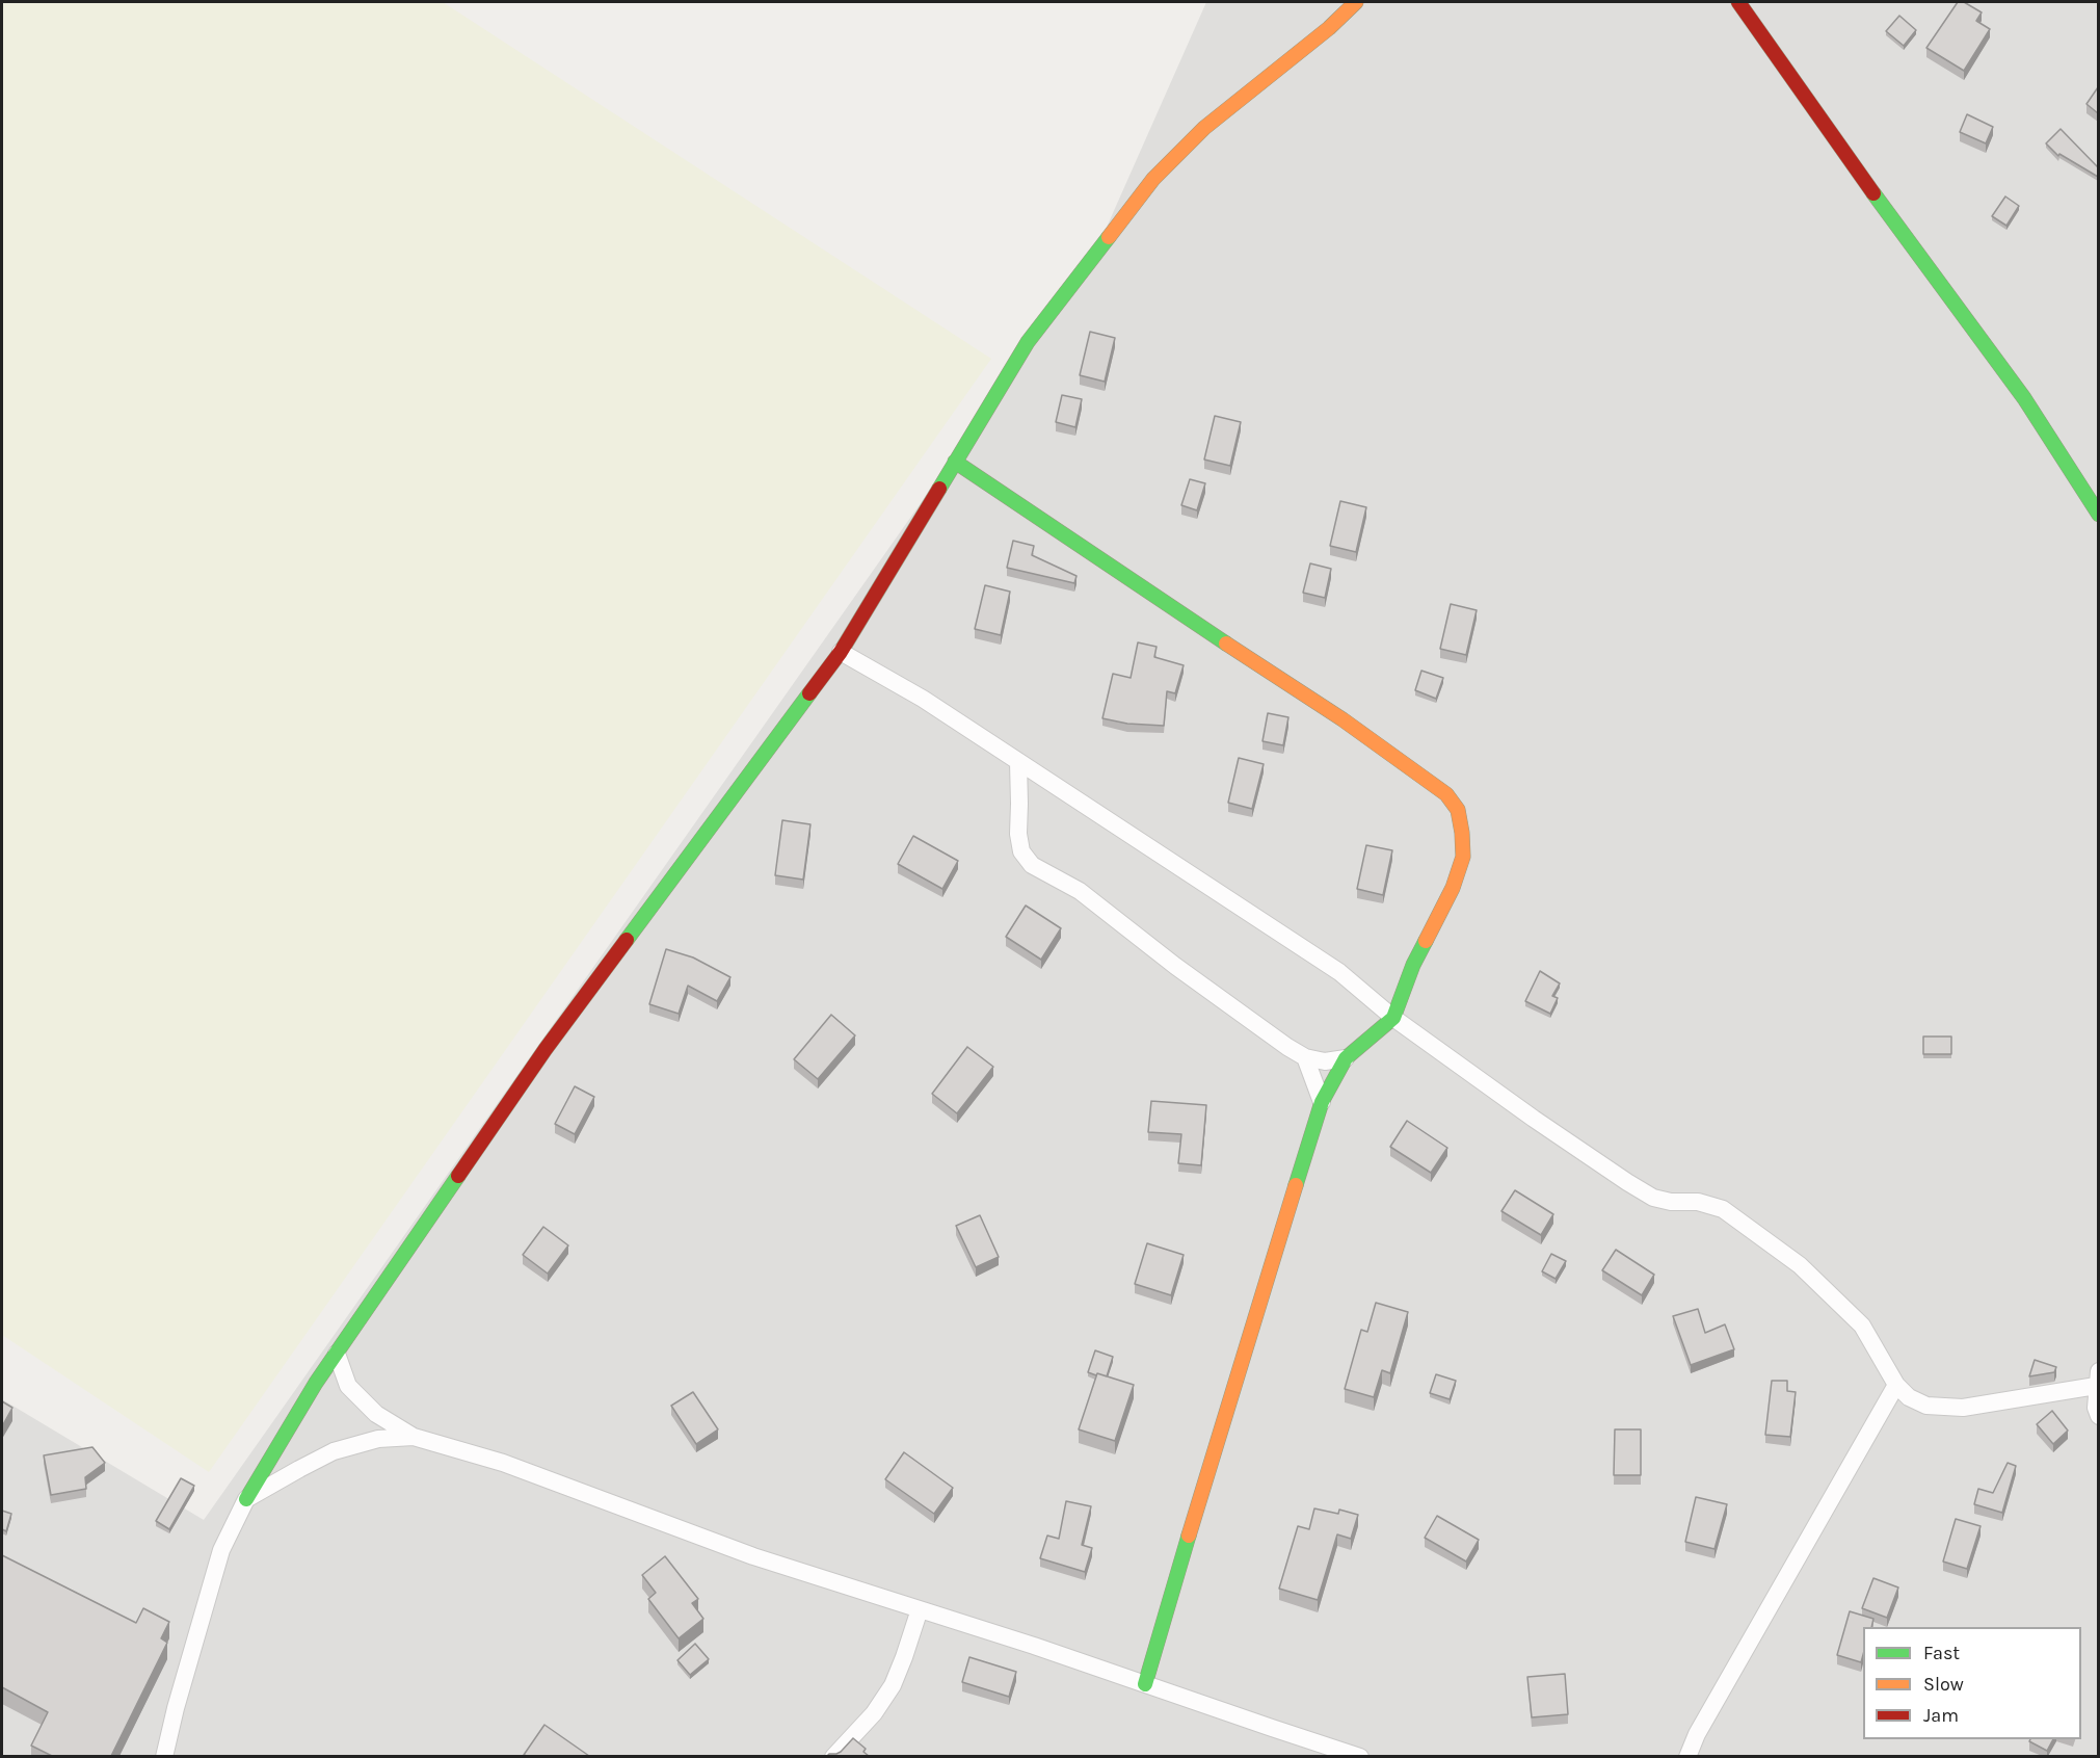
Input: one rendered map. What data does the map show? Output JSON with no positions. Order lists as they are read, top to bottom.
{
  "legend": ["Fast", "Slow", "Jam"]
}
